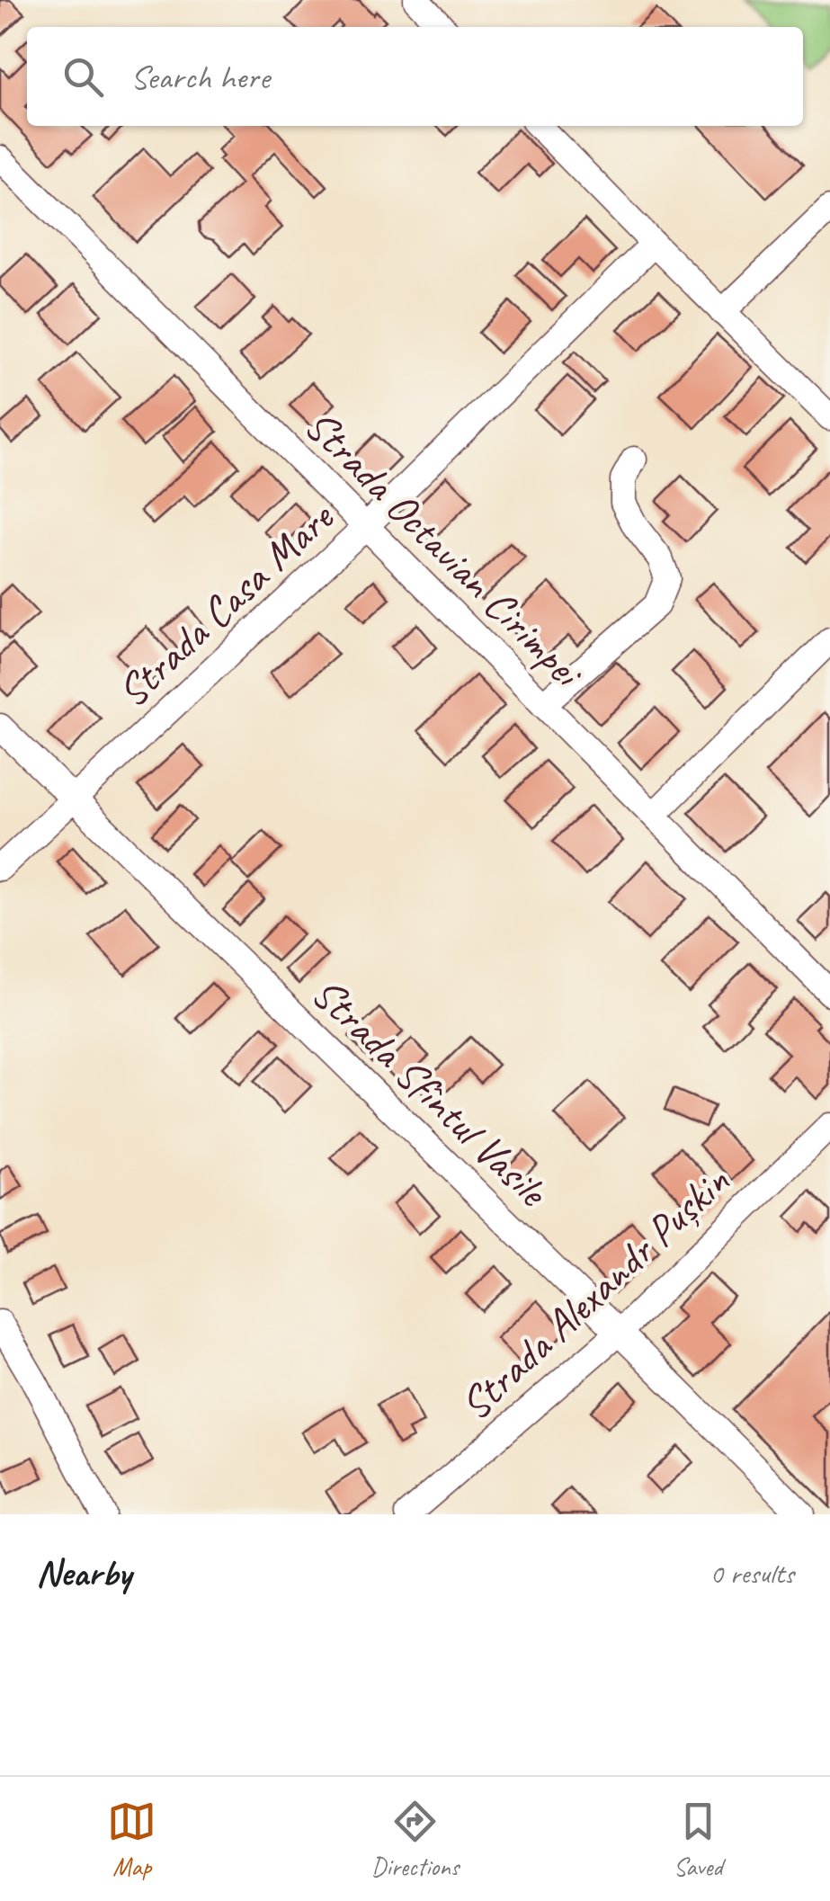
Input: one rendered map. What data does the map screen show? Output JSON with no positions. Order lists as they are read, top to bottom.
{
  "streets": {
    "street": [
      "Strada Octavian Cirimpei",
      "Strada Casa Mare",
      "Strada Sfîntul Vasile",
      "Strada Alexandr Pușkin"
    ]
  },
  "crossings": [
    ["Strada Octavian Cirimpei", "Strada Casa Mare"],
    ["Strada Casa Mare", "Strada Sfîntul Vasile"],
    ["Strada Sfîntul Vasile", "Strada Alexandr Pușkin"]
  ],
  "page": {
    "search": "Search here",
    "heading": ["Nearby", "0 results"],
    "nav": ["Map", "Directions", "Saved"]
  }
}
